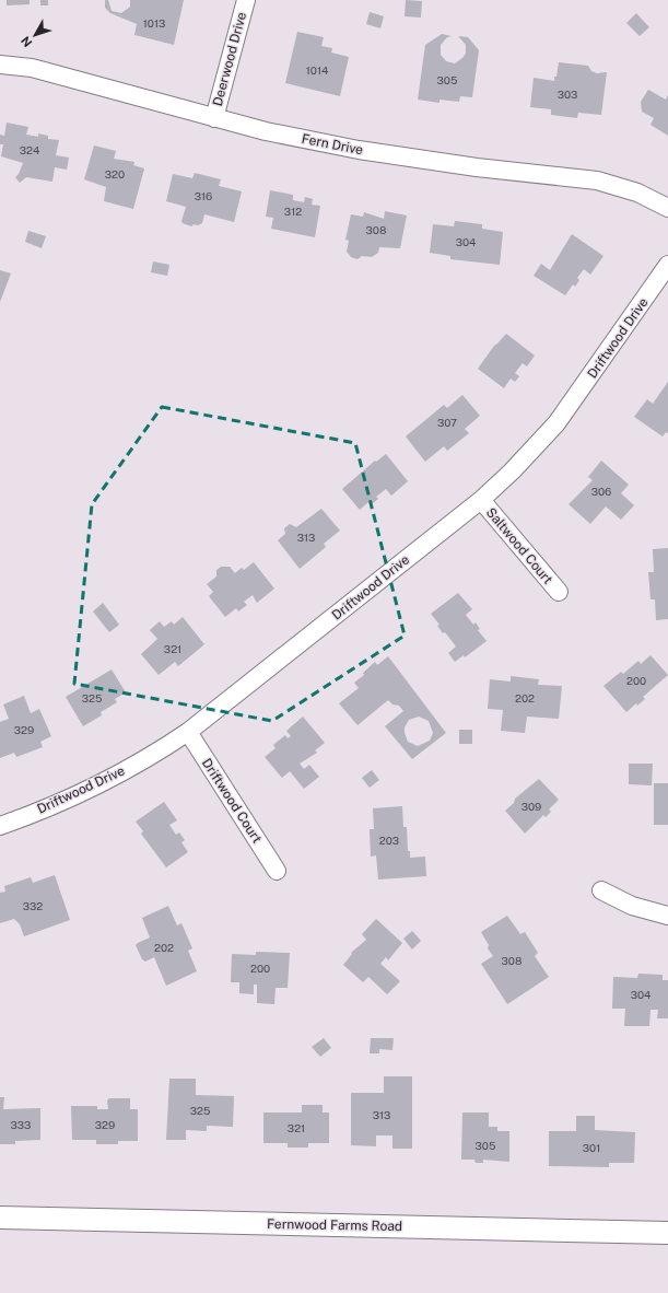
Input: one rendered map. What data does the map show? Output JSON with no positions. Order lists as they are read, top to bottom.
{
  "streets": {
    "street": [
      "Deerwood Drive",
      "Fern Drive",
      "Driftwood Drive",
      "Saltwood Court",
      "Driftwood Court",
      "Fernwood Farms Road"
    ]
  },
  "crossings": [
    ["Deerwood Drive", "Fern Drive"],
    ["Driftwood Drive", "Saltwood Court"],
    ["Driftwood Drive", "Driftwood Court"]
  ],
  "house_numbers": [
    "1013",
    "1014",
    "305",
    "303",
    "324",
    "320",
    "316",
    "312",
    "308",
    "304",
    "307",
    "306",
    "313",
    "321",
    "200",
    "325",
    "202",
    "329",
    "309",
    "203",
    "332",
    "202",
    "308",
    "200",
    "304",
    "325",
    "313",
    "333",
    "329",
    "321",
    "305",
    "301"
  ],
  "north": "bottom left"
}
